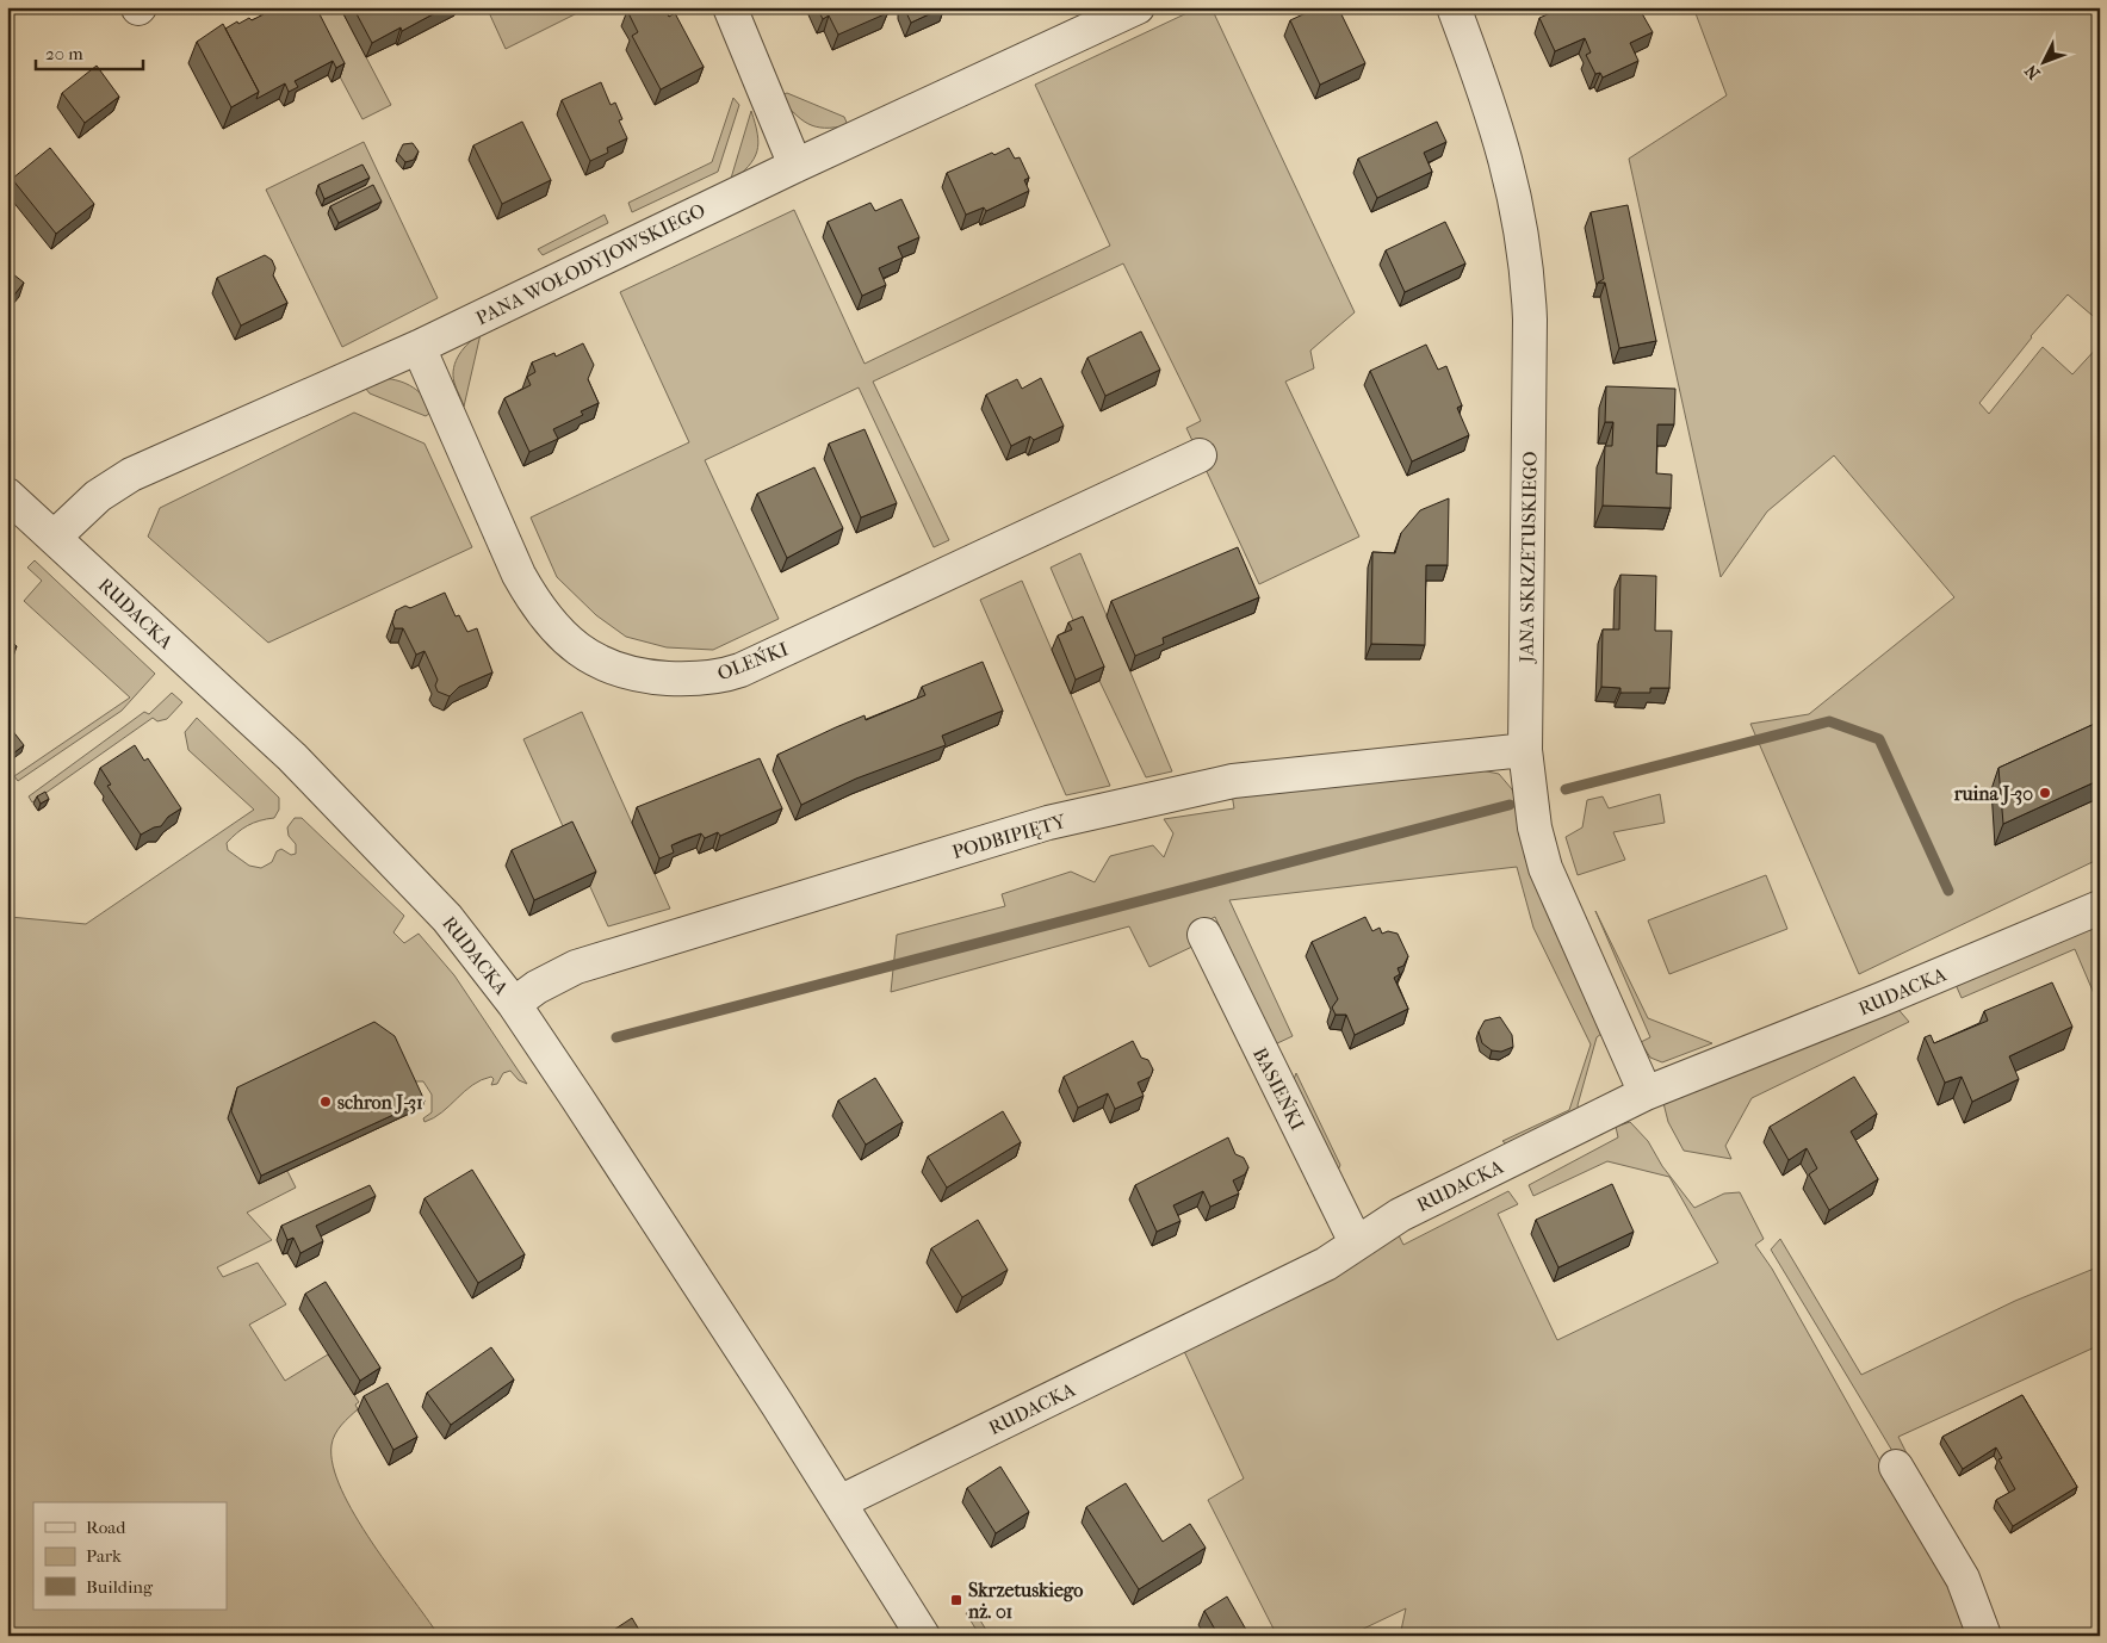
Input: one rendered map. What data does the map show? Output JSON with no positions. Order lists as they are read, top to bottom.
{
  "streets": {
    "street": [
      "PANA WOŁODYJOWSKIEGO",
      "JANA SKRZETUSKIEGO",
      "RUDACKA",
      "OLEŃKI",
      "PODBIPIĘTY",
      "BASIEŃKI"
    ]
  },
  "crossings": [
    ["PANA WOŁODYJOWSKIEGO", "RUDACKA"],
    ["PANA WOŁODYJOWSKIEGO", "OLEŃKI"],
    ["JANA SKRZETUSKIEGO", "RUDACKA"],
    ["JANA SKRZETUSKIEGO", "PODBIPIĘTY"],
    ["RUDACKA", "PODBIPIĘTY"],
    ["RUDACKA", "BASIEŃKI"]
  ],
  "places": {
    "other": ["ruina J-30", "schron J-31"],
    "transit": ["Skrzetuskiego nż. 01"]
  },
  "legend": ["Road", "Park", "Building"],
  "scale_bar": "20 m",
  "north": "bottom left"
}
